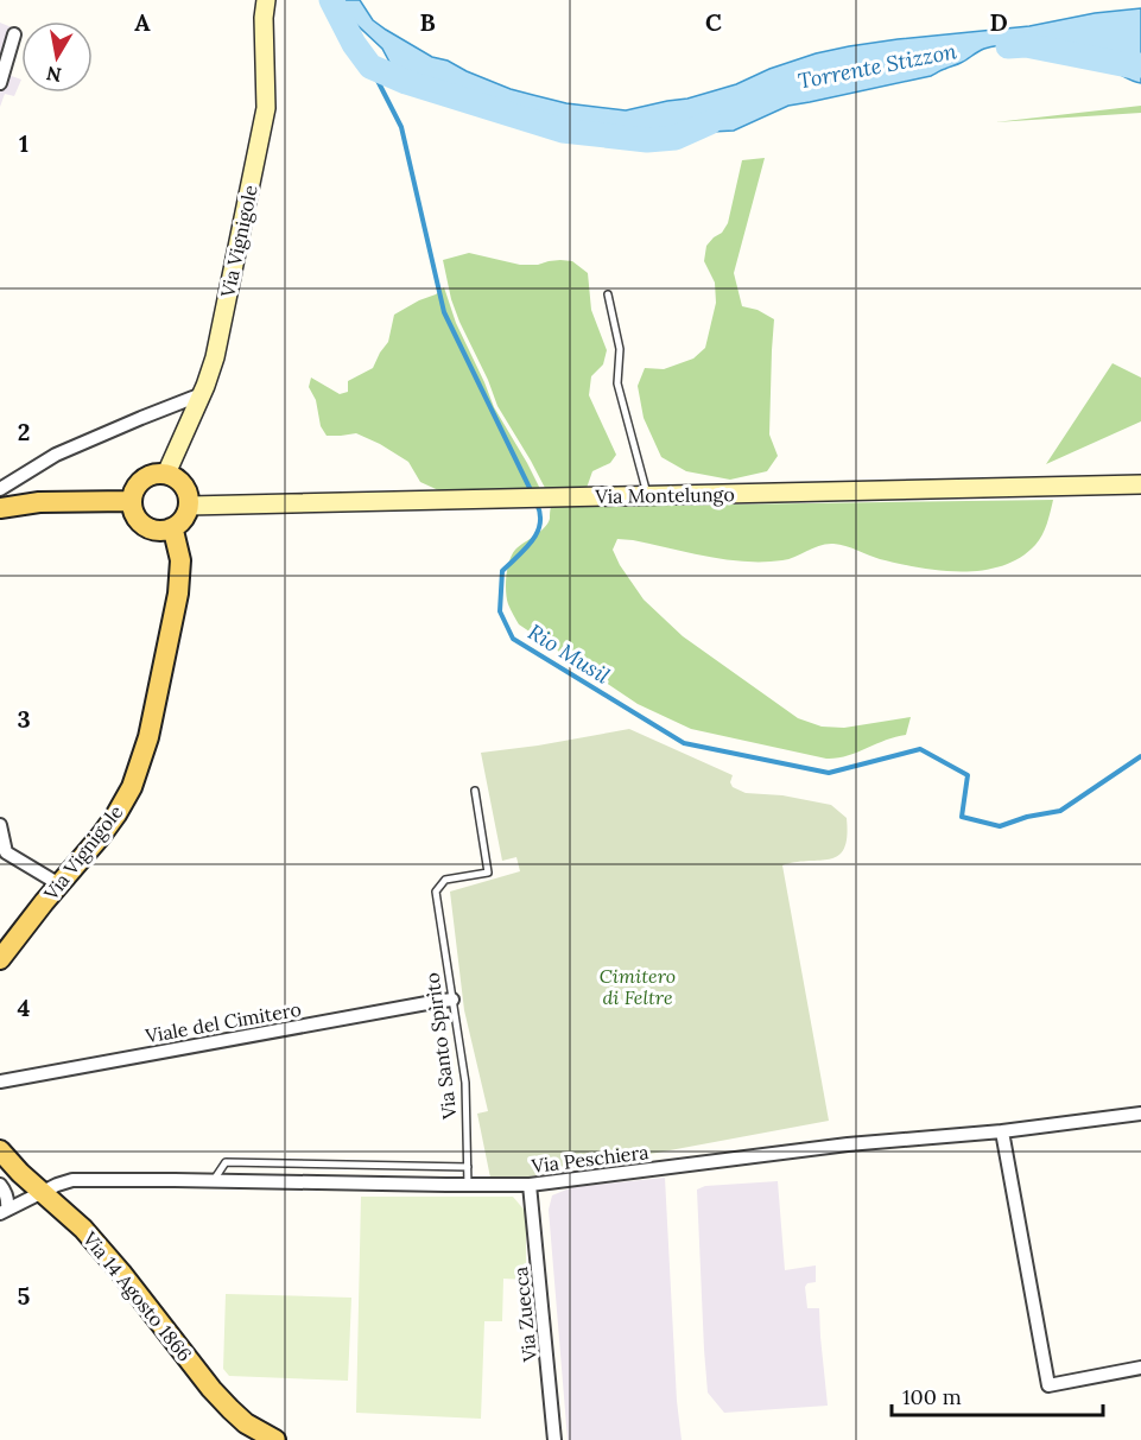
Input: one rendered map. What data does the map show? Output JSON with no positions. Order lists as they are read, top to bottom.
{
  "streets": {
    "main road": ["Via Vignigole", "Via 14 Agosto 1866"],
    "street": [
      "Via Montelungo",
      "Viale del Cimitero",
      "Via Peschiera",
      "Via Zuecca"
    ],
    "lane": ["Via Santo Spirito"]
  },
  "crossings": [
    ["Via Vignigole", "Via Montelungo"],
    ["Viale del Cimitero", "Via Santo Spirito"],
    ["Via Santo Spirito", "Via Peschiera"],
    ["Via Peschiera", "Via 14 Agosto 1866"],
    ["Via Peschiera", "Via Zuecca"]
  ],
  "water": ["Torrente Stizzon", "Rio Musil"],
  "parks": ["Cimitero di Feltre"],
  "scale_bar": "100 m",
  "north": "bottom",
  "grid": {
    "columns": [
      "A",
      "B",
      "C",
      "D"
    ],
    "rows": [
      "1",
      "2",
      "3",
      "4",
      "5"
    ]
  }
}
